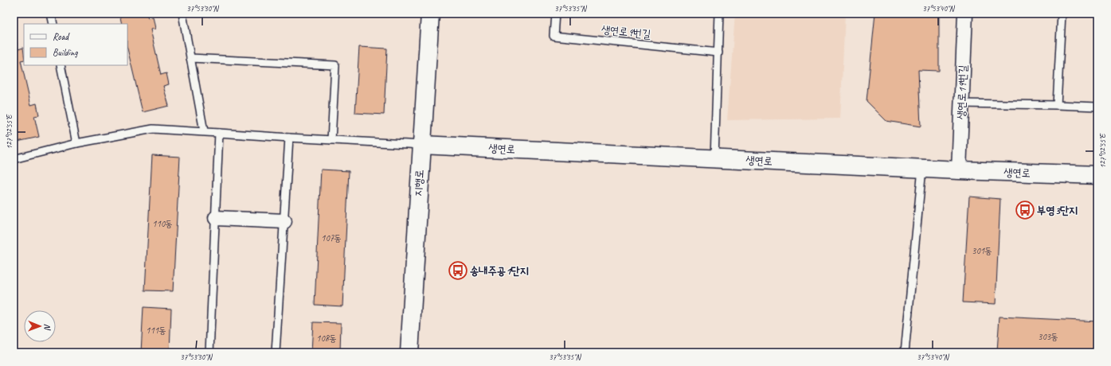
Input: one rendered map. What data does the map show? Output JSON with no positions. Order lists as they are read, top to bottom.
{
  "streets": {
    "street": ["생연로19번길", "생연로", "지행로"],
    "lane": ["생연로9번길"]
  },
  "crossings": [
    ["생연로19번길", "생연로"],
    ["생연로", "지행로"]
  ],
  "places": {
    "bus stop": ["부영3단지", "송내주공1단지"]
  },
  "house_numbers": [
    "110동",
    "107동",
    "301동",
    "111동",
    "303동",
    "108동"
  ],
  "legend": ["Road", "Building"],
  "north": "right",
  "coordinates": [
    "37°53'30\"N",
    "37°53'35\"N",
    "37°53'40\"N",
    "127°02'55\"E"
  ]
}
